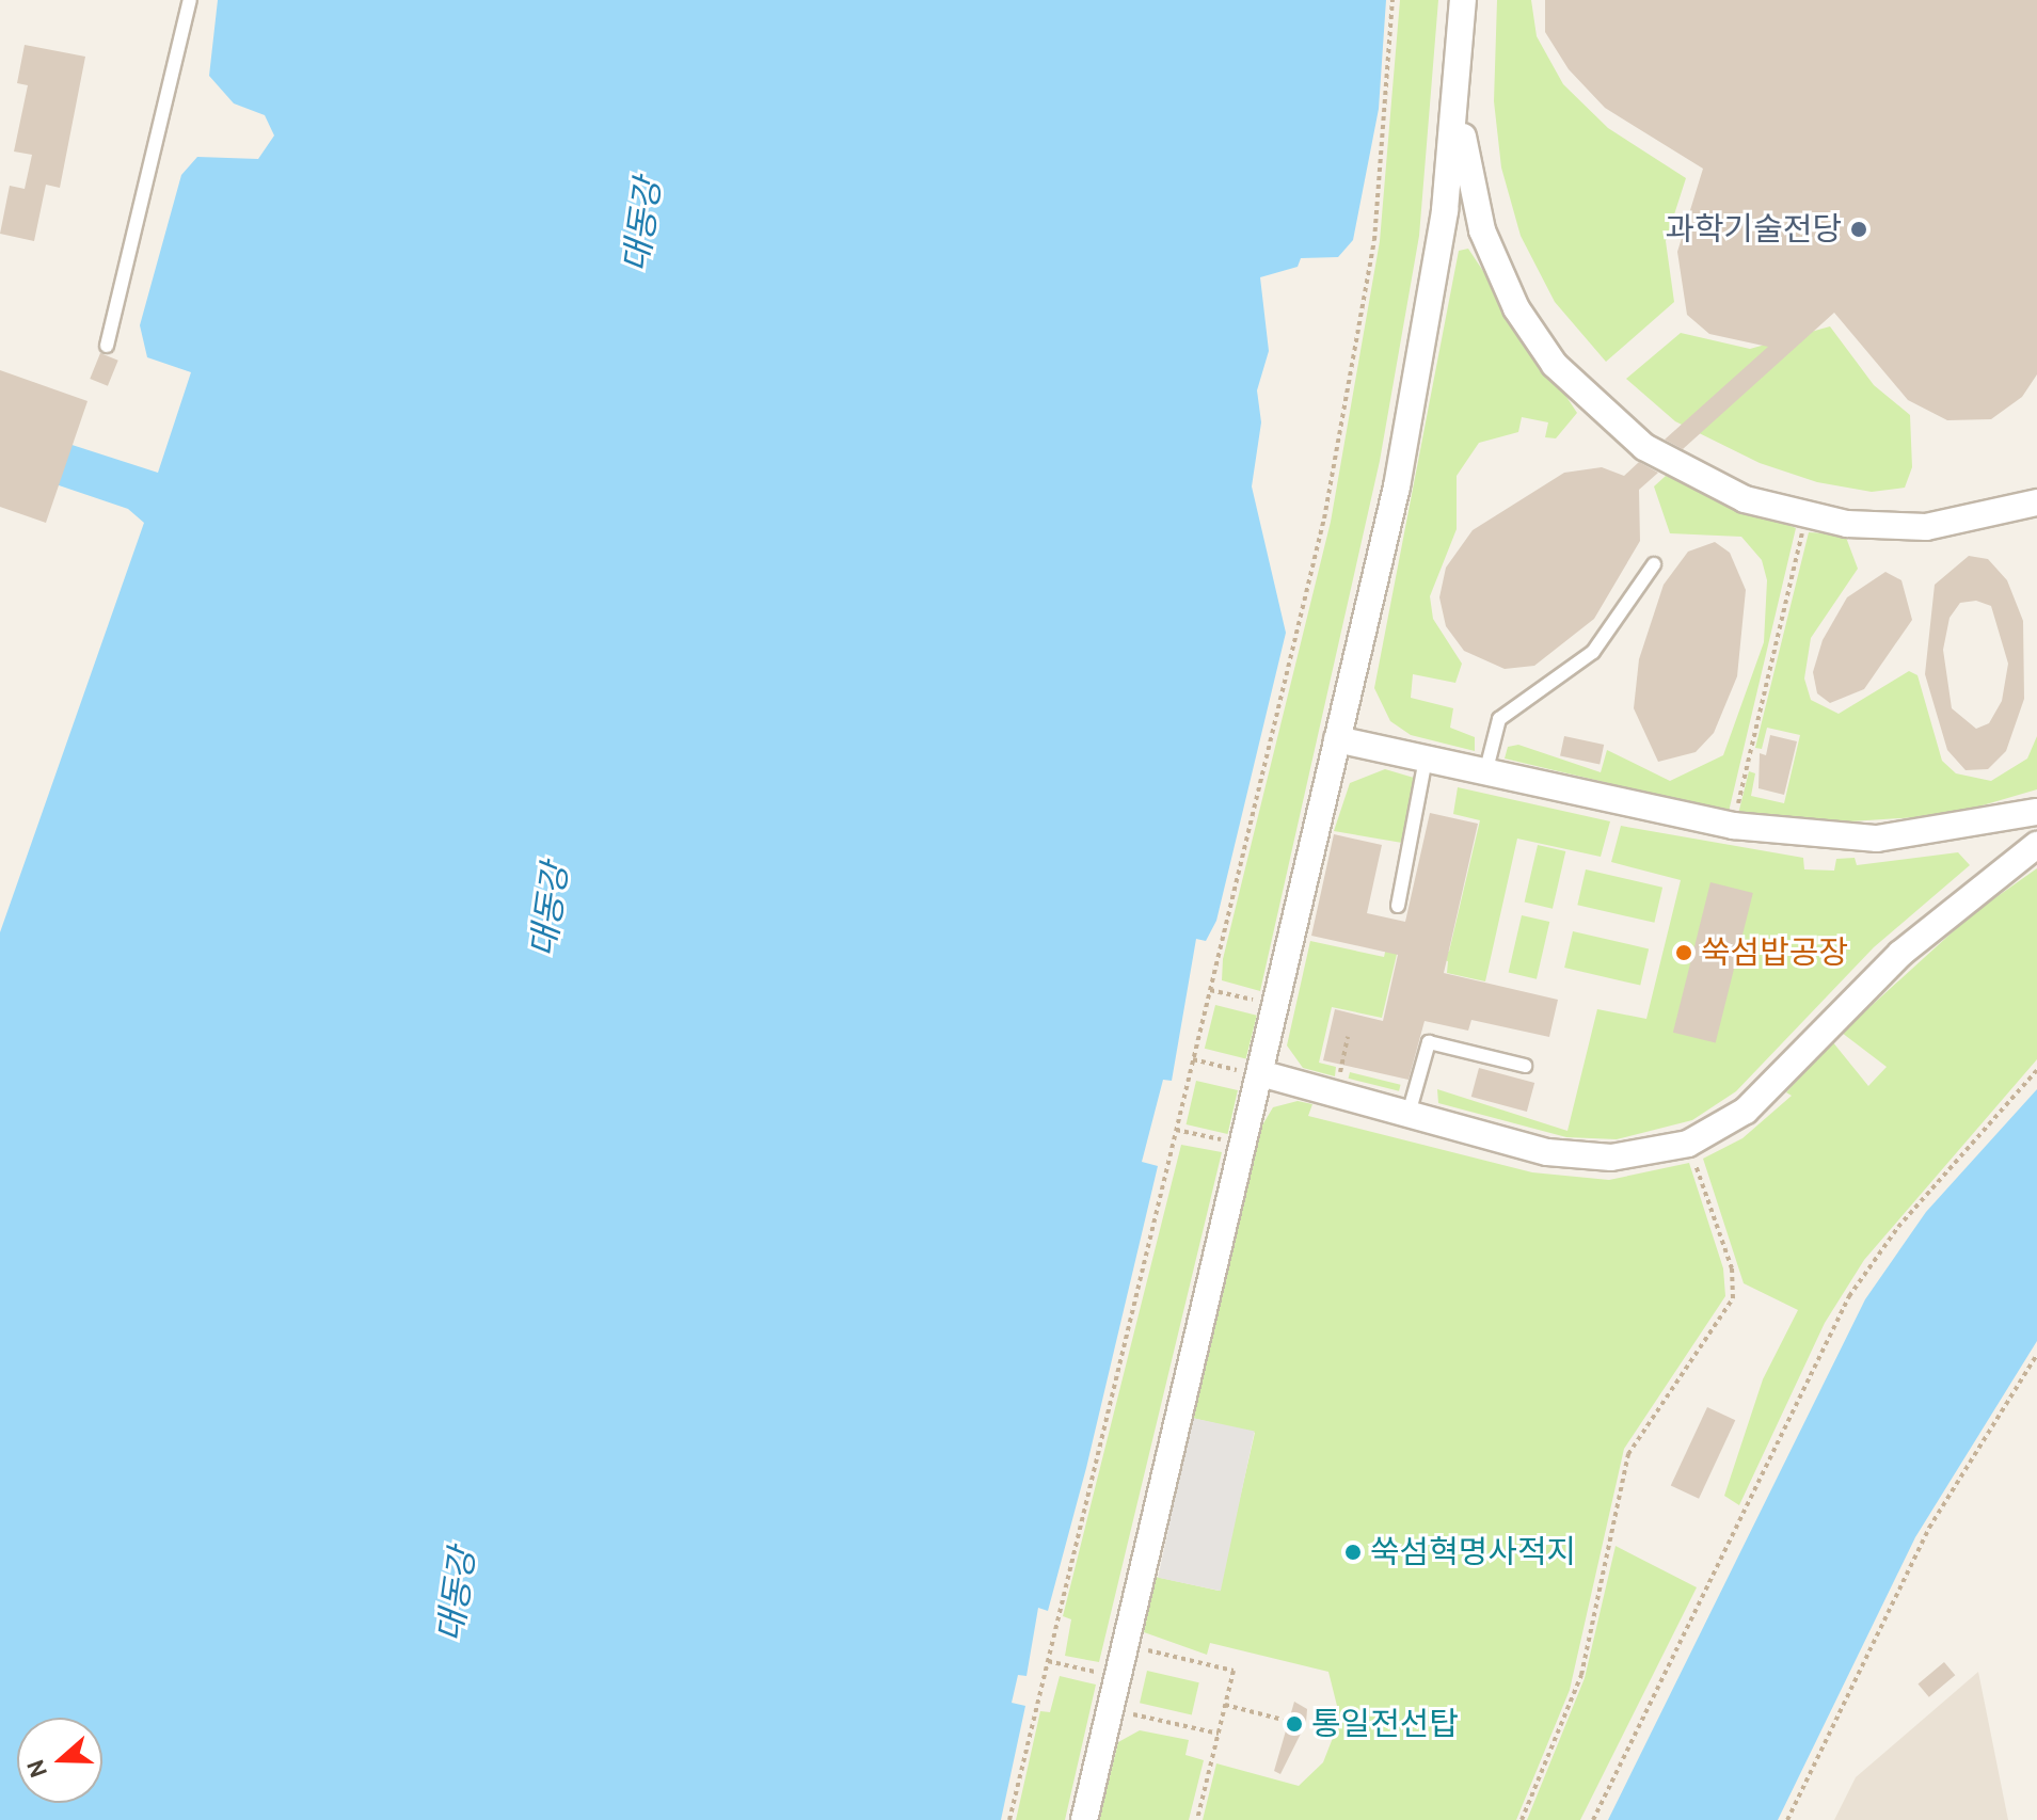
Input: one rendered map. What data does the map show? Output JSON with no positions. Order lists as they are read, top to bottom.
{
  "water": ["대동강"],
  "places": [
    "과학기술전당",
    "쑥섬밥공장",
    "쑥섬혁명사적지",
    "통일전선탑"
  ],
  "north": "left"
}
